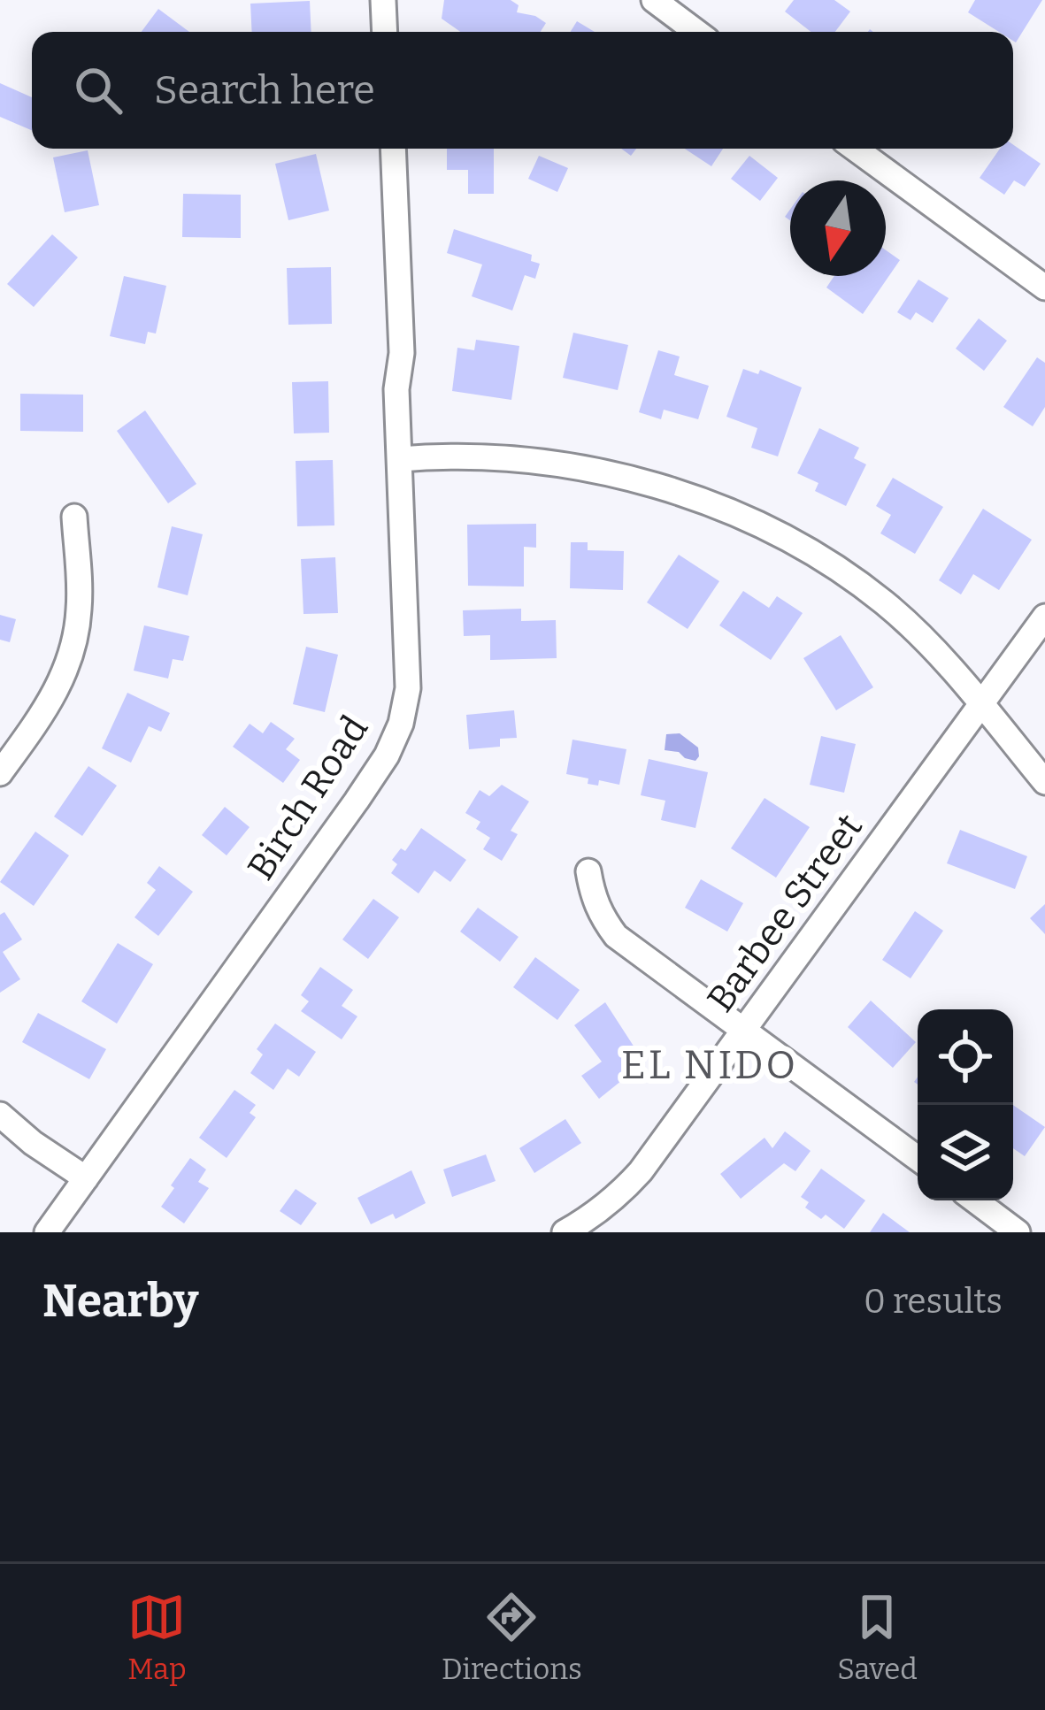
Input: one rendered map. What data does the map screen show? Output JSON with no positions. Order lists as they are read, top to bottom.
{
  "streets": {
    "street": ["Birch Road", "Barbee Street"]
  },
  "districts": ["EL NIDO"],
  "north": "bottom",
  "page": {
    "search": "Search here",
    "heading": ["Nearby", "0 results"],
    "nav": ["Map", "Directions", "Saved"]
  }
}
